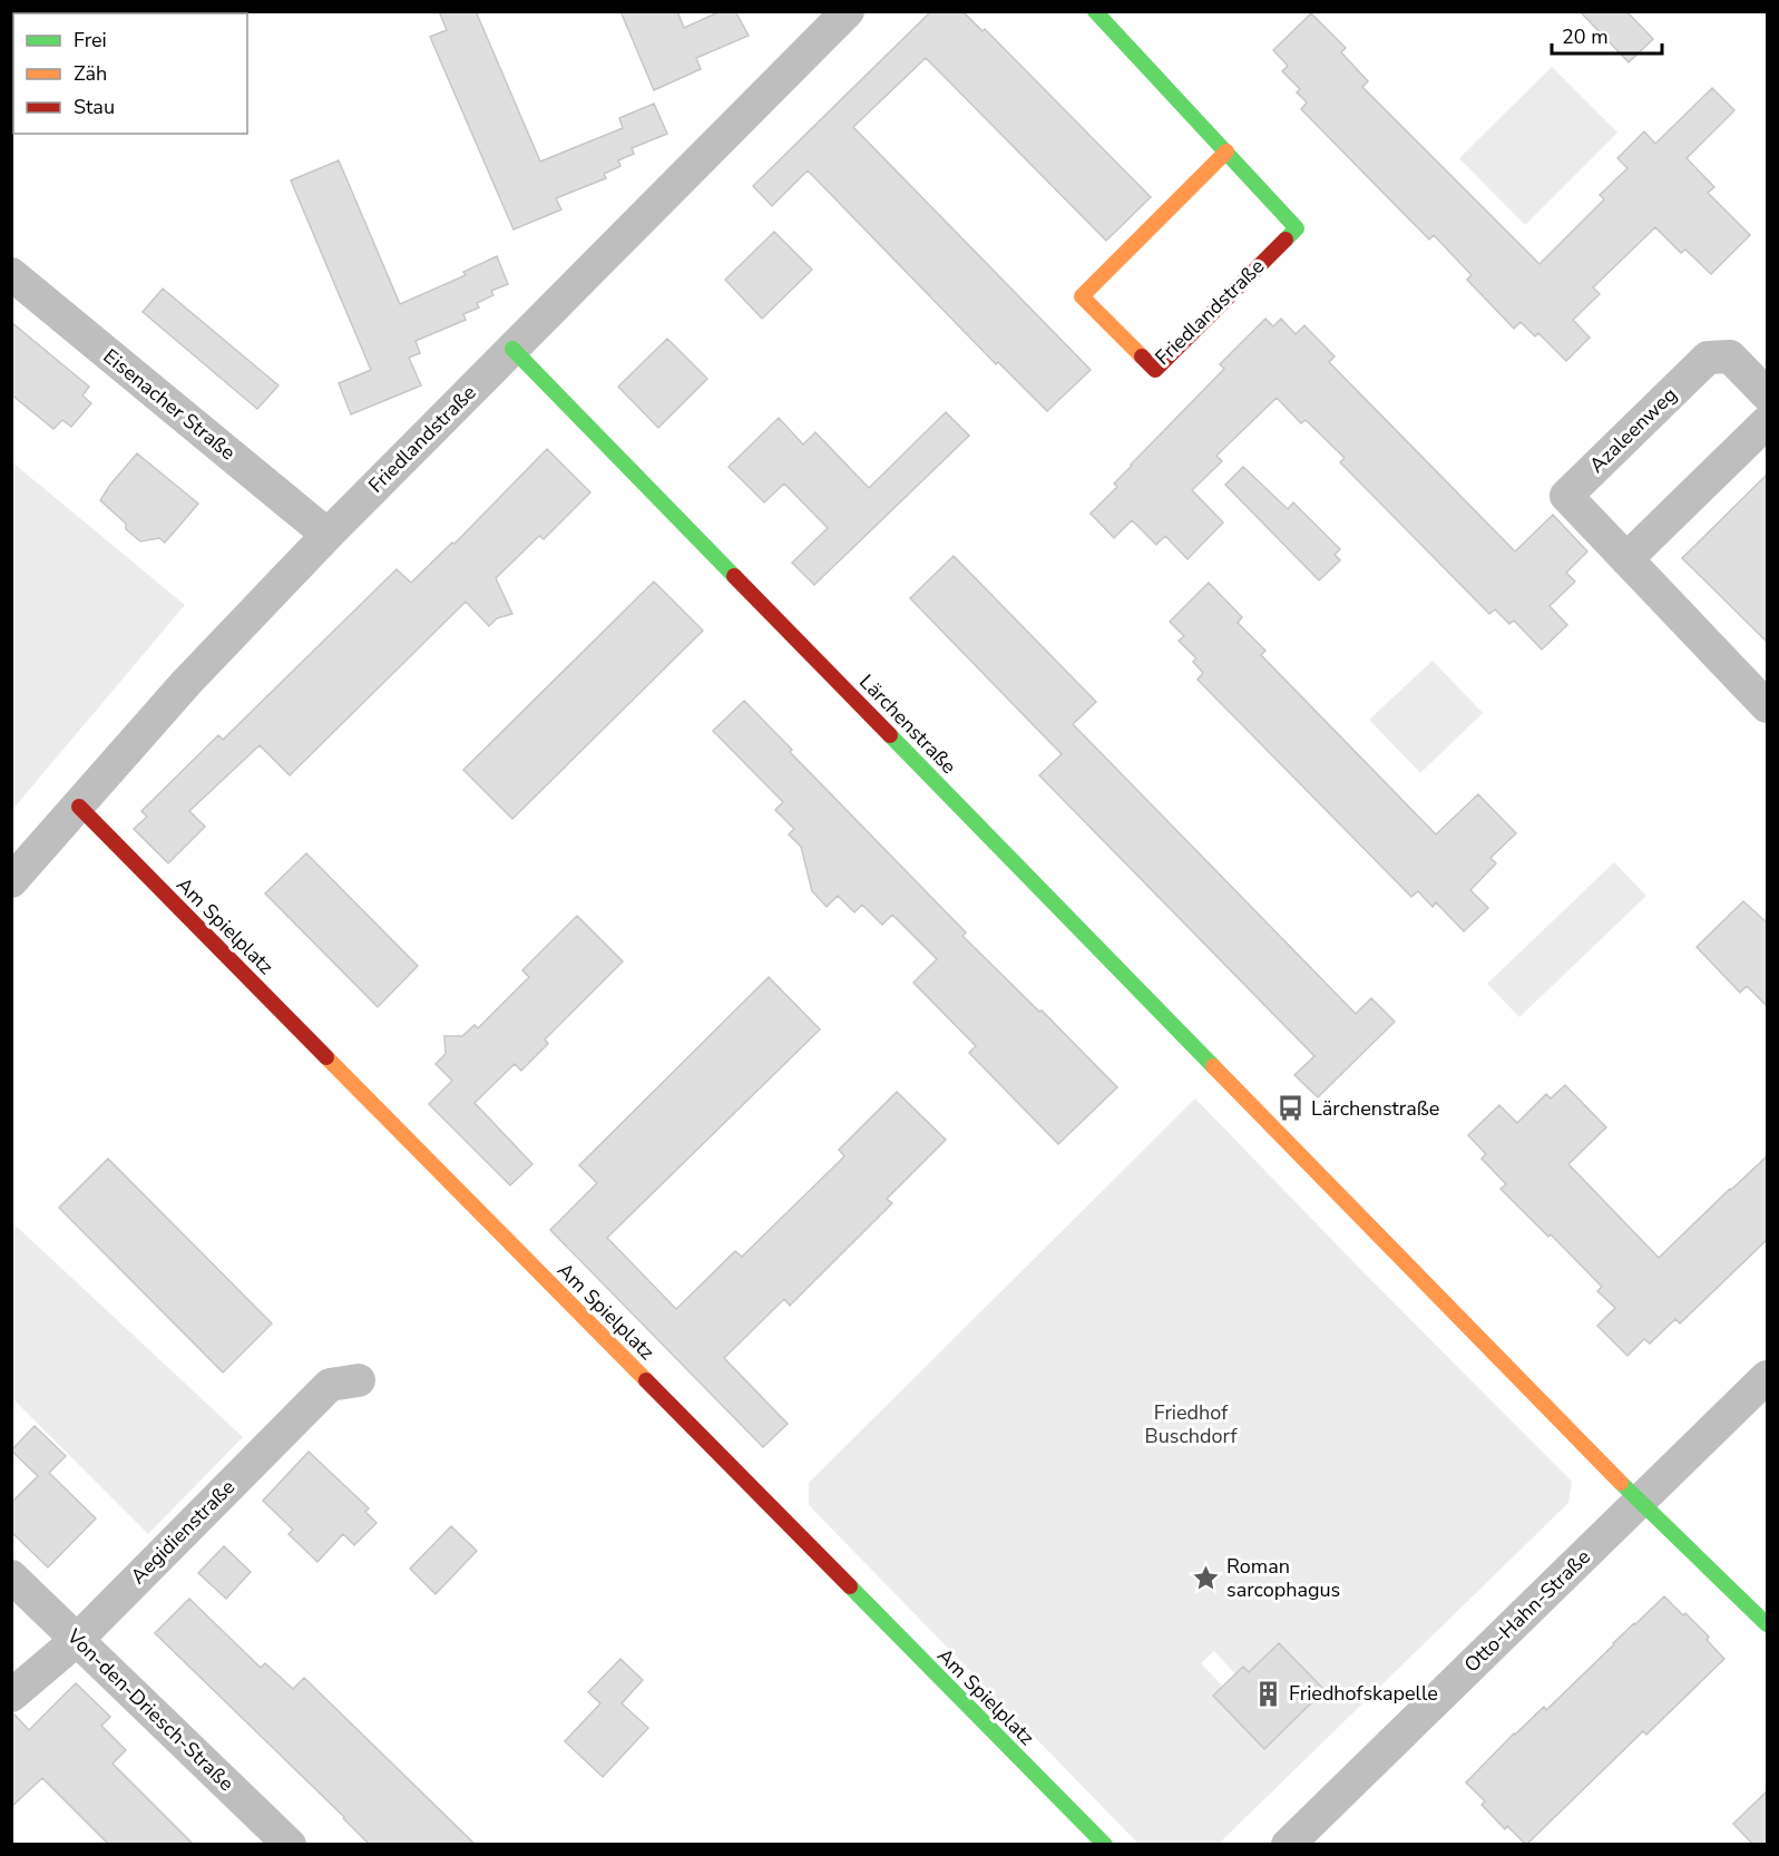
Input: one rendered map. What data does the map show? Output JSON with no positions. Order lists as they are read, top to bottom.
{
  "streets": {
    "street": [
      "Friedlandstraße",
      "Eisenacher Straße",
      "Azaleenweg",
      "Lärchenstraße",
      "Am Spielplatz",
      "Aegidienstraße",
      "Otto-Hahn-Straße",
      "Von-den-Driesch-Straße"
    ]
  },
  "crossings": [
    ["Friedlandstraße", "Eisenacher Straße"],
    ["Friedlandstraße", "Lärchenstraße"],
    ["Friedlandstraße", "Am Spielplatz"],
    ["Lärchenstraße", "Otto-Hahn-Straße"],
    ["Aegidienstraße", "Von-den-Driesch-Straße"]
  ],
  "parks": ["Friedhof Buschdorf"],
  "places": {
    "bus stop": ["Lärchenstraße"],
    "place": ["Roman sarcophagus"],
    "building": ["Friedhofskapelle"]
  },
  "legend": ["Frei", "Zäh", "Stau"],
  "scale_bar": "20 m"
}
